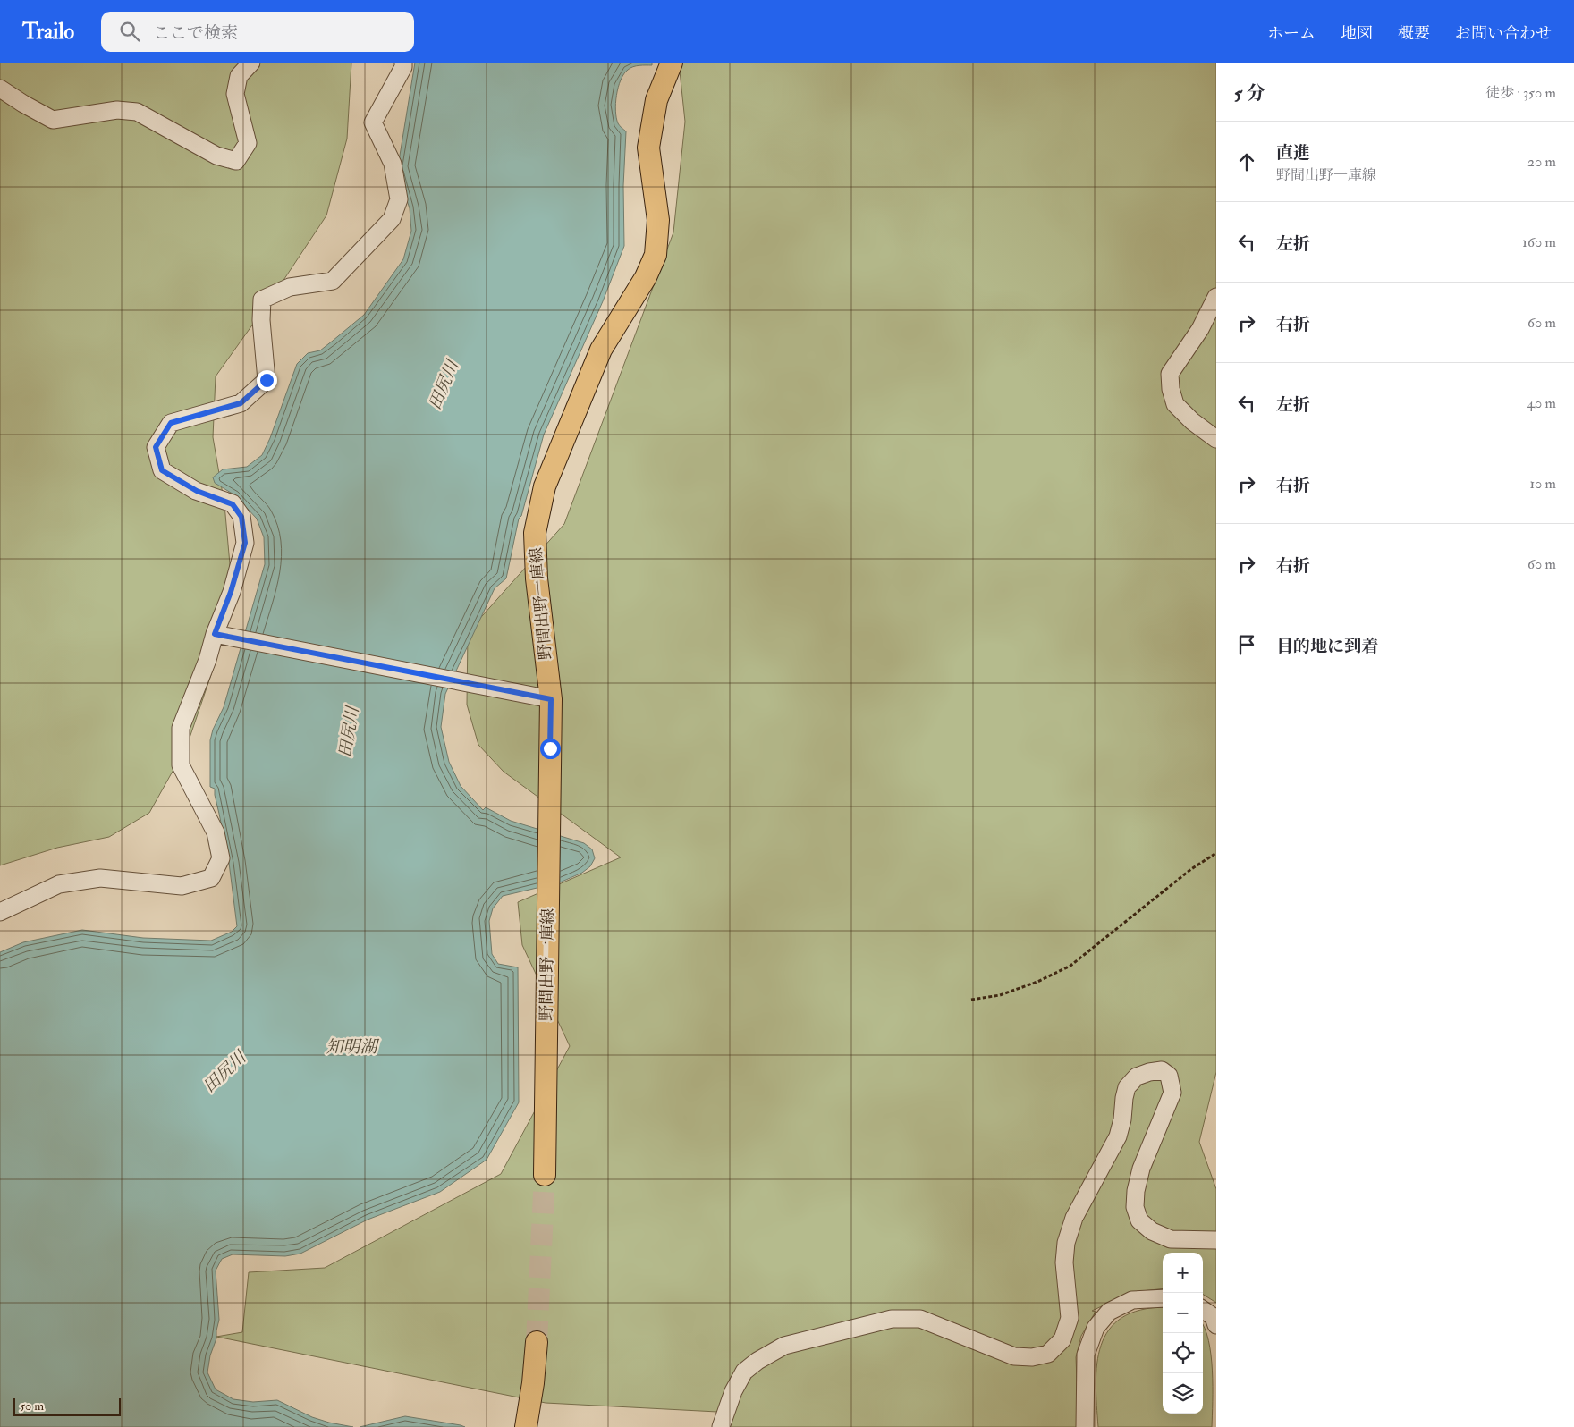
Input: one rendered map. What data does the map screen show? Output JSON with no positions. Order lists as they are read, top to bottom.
{
  "streets": {
    "main road": ["野間出野一庫線"]
  },
  "water": ["田尻川", "知明湖"],
  "scale_bar": "50 m",
  "page": {
    "header": "Trailo",
    "search": "ここで検索",
    "nav": [
      "ホーム",
      "地図",
      "概要",
      "お問い合わせ"
    ],
    "heading": ["5 分", "徒歩 · 350 m"],
    "list": [
      ["直進", "野間出野一庫線", "20 m"],
      ["左折", "160 m"],
      ["右折", "60 m"],
      ["左折", "40 m"],
      ["右折", "10 m"],
      ["右折", "60 m"],
      "目的地に到着"
    ],
    "map_buttons": ["+", "−"],
    "scale": "50 m"
  }
}
